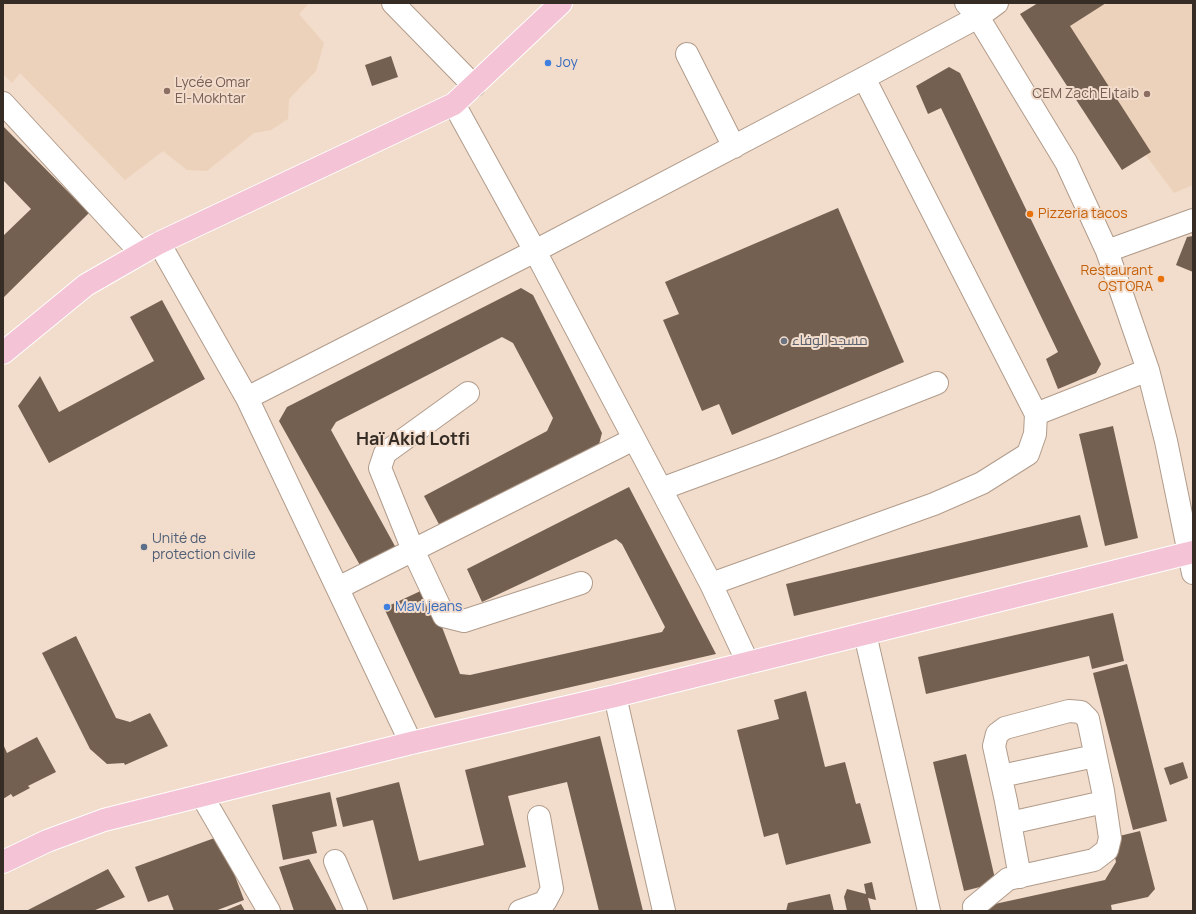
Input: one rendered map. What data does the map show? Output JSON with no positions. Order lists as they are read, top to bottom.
{
  "districts": ["Haï Akid Lotfi"],
  "places": [
    "Joy",
    "Lycée Omar El-Mokhtar",
    "CEM Zach El taib",
    "Pizzeria tacos",
    "Restaurant OSTORA",
    "مسجد الوفاء",
    "Unité de protection civile",
    "Mavi jeans"
  ]
}
